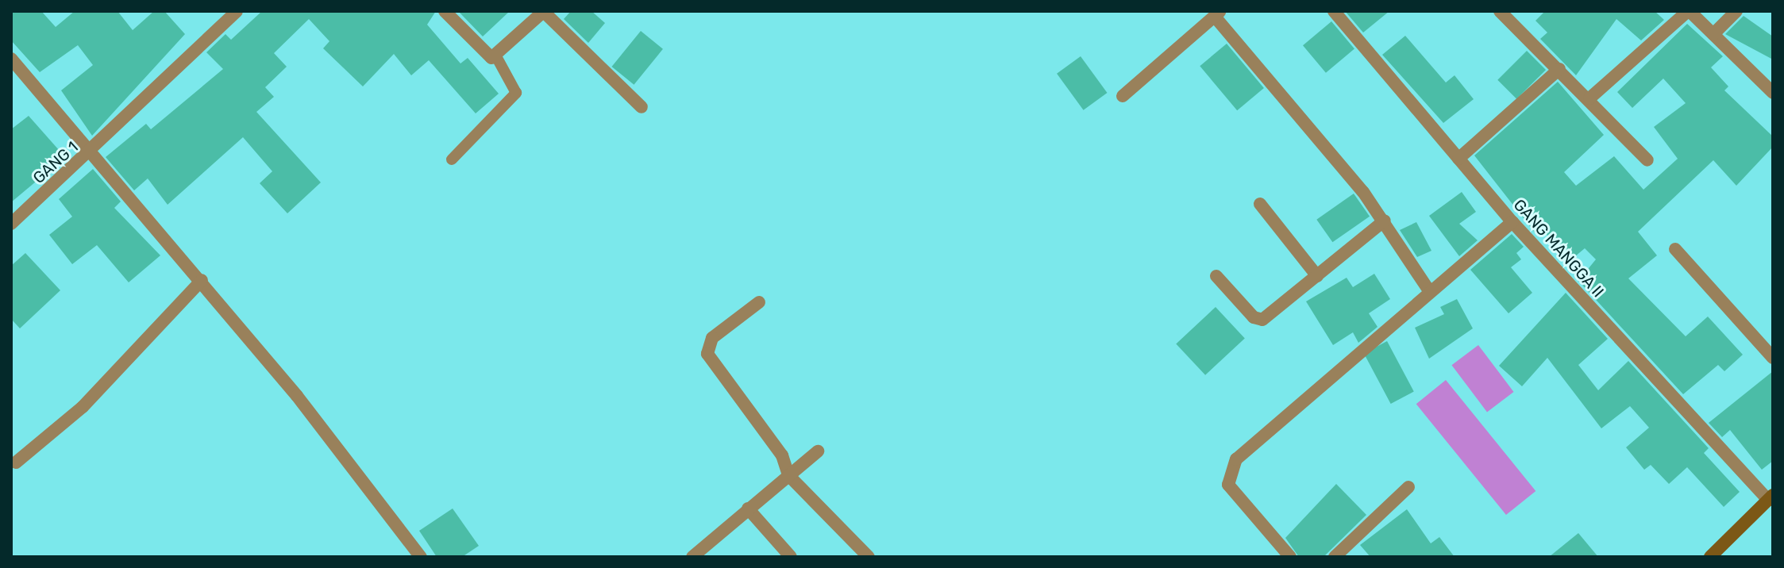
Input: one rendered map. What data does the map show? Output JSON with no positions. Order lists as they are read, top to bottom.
{
  "streets": {
    "street": ["GANG 1", "GANG MANGGA II"]
  }
}
